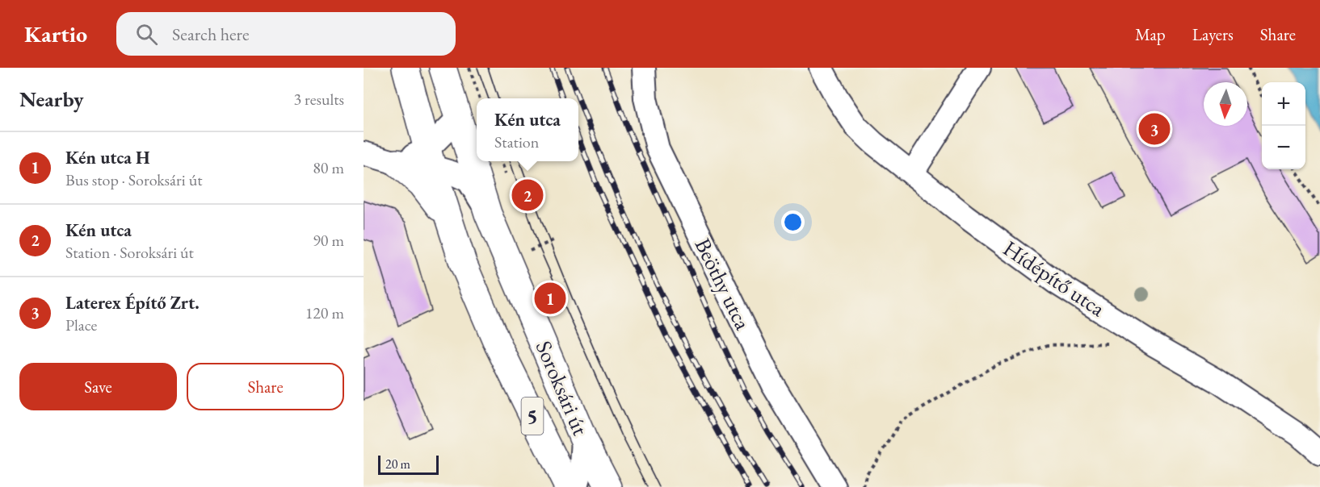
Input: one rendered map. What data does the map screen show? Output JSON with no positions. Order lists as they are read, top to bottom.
{
  "streets": {
    "main road": ["Soroksári út", "5"],
    "street": ["Hídépítő utca", "Beöthy utca"]
  },
  "scale_bar": "20 m",
  "north": "bottom",
  "page": {
    "header": "Kartio",
    "search": "Search here",
    "nav": ["Map", "Layers", "Share"],
    "heading": ["Nearby", "3 results"],
    "map_buttons": ["+", "−"],
    "popup": ["Kén utca", "Station"],
    "pins": ["3", "2", "1"],
    "list": [
      {
        "mark": "1",
        "name": "Kén utca H",
        "note": "Bus stop · Soroksári út",
        "value": "80 m"
      },
      {
        "mark": "2",
        "name": "Kén utca",
        "note": "Station · Soroksári út",
        "value": "90 m"
      },
      {
        "mark": "3",
        "name": "Laterex Építő Zrt.",
        "note": "Place",
        "value": "120 m"
      }
    ],
    "buttons": ["Save", "Share"],
    "scale": "20 m"
  }
}
